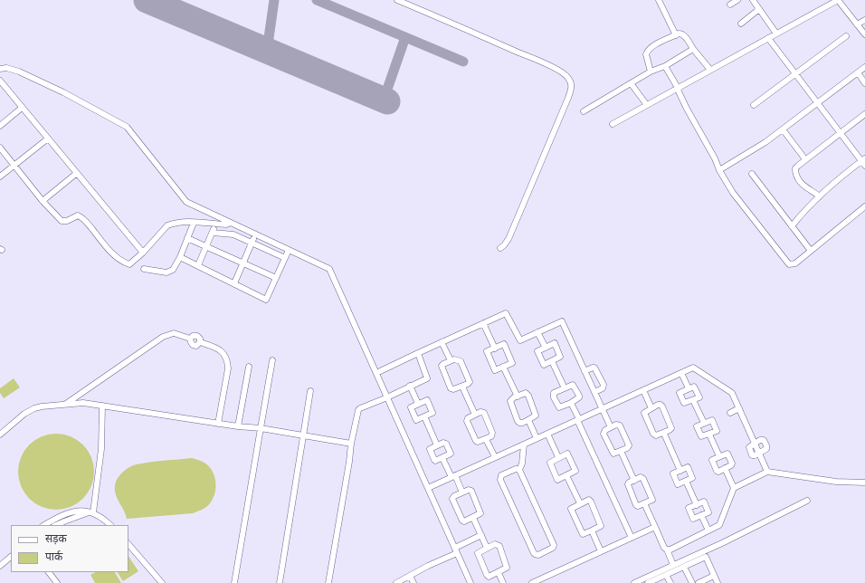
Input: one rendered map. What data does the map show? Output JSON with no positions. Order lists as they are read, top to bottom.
{
  "legend": ["सड़क", "पार्क"]
}
